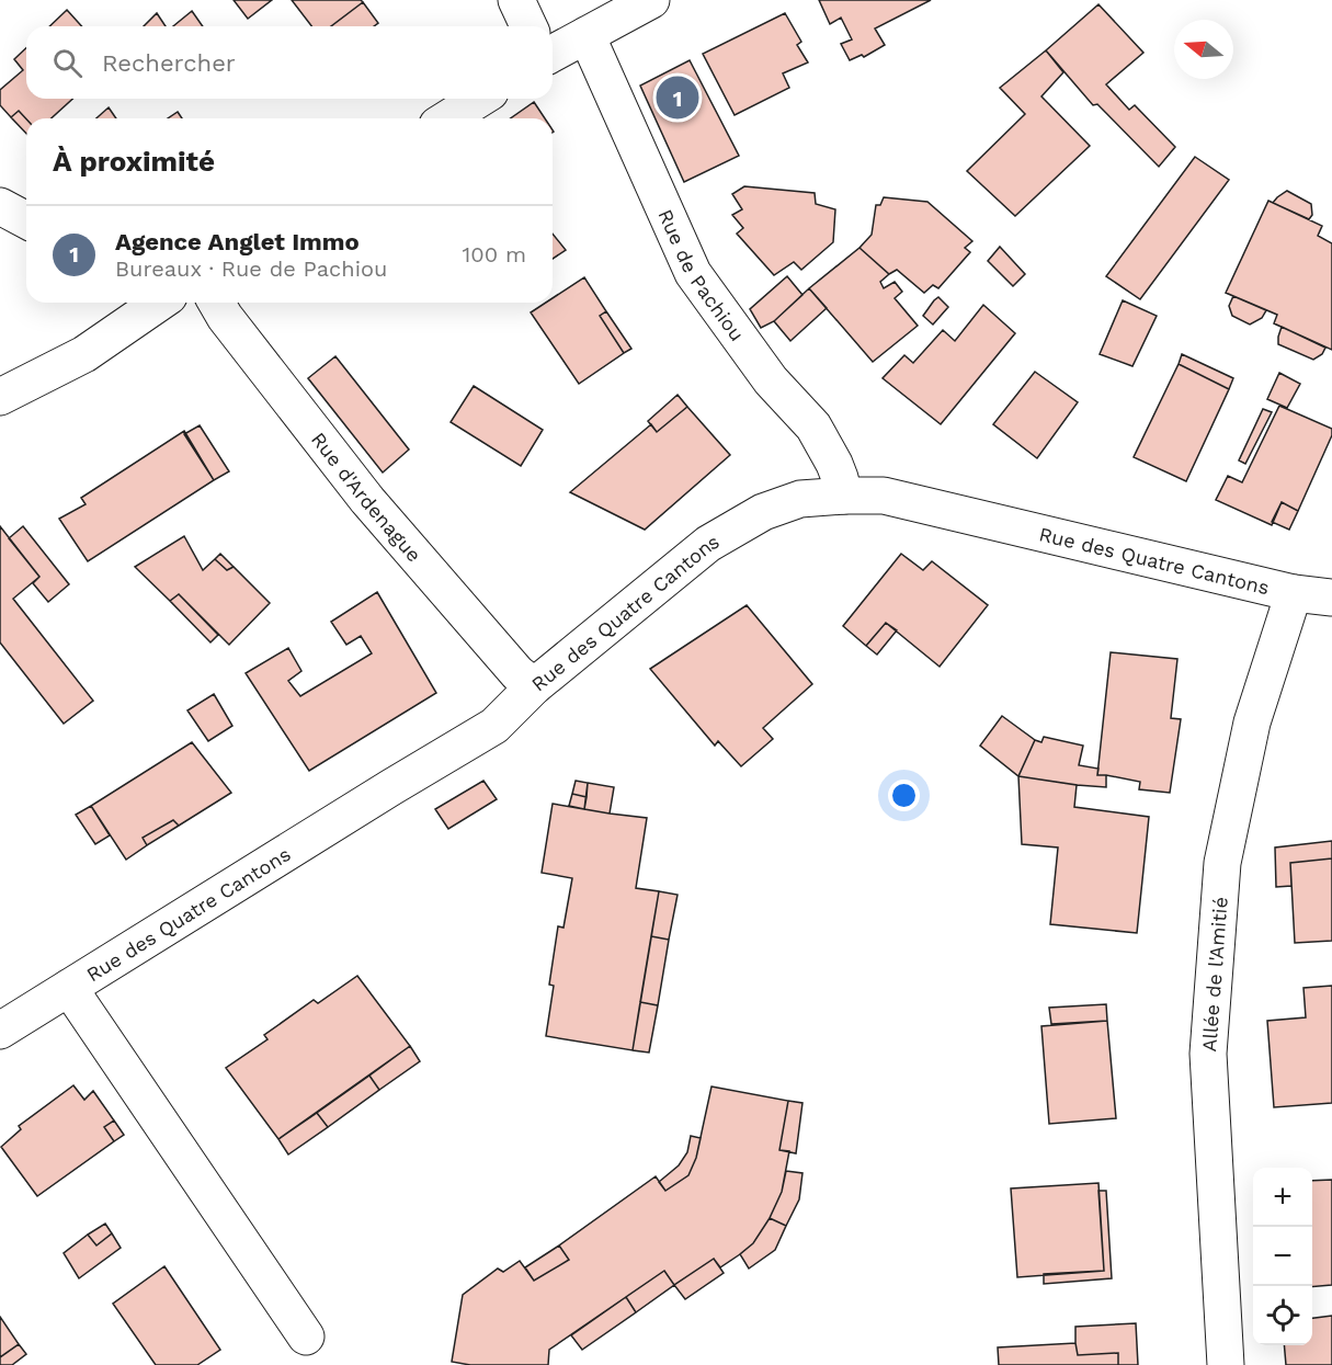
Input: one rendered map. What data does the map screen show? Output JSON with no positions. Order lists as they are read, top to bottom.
{
  "streets": {
    "street": [
      "Rue de Pachiou",
      "Rue d'Ardenague",
      "Rue des Quatre Cantons",
      "Allée de l'Amitié"
    ]
  },
  "crossings": [
    ["Rue de Pachiou", "Rue des Quatre Cantons"],
    ["Rue d'Ardenague", "Rue des Quatre Cantons"],
    ["Rue des Quatre Cantons", "Allée de l'Amitié"]
  ],
  "north": "left",
  "page": {
    "search": "Rechercher",
    "pins": "1",
    "heading": "À proximité",
    "list": [
      {
        "mark": "1",
        "name": "Agence Anglet Immo",
        "note": "Bureaux · Rue de Pachiou",
        "value": "100 m"
      }
    ],
    "map_buttons": ["+", "−"]
  }
}
